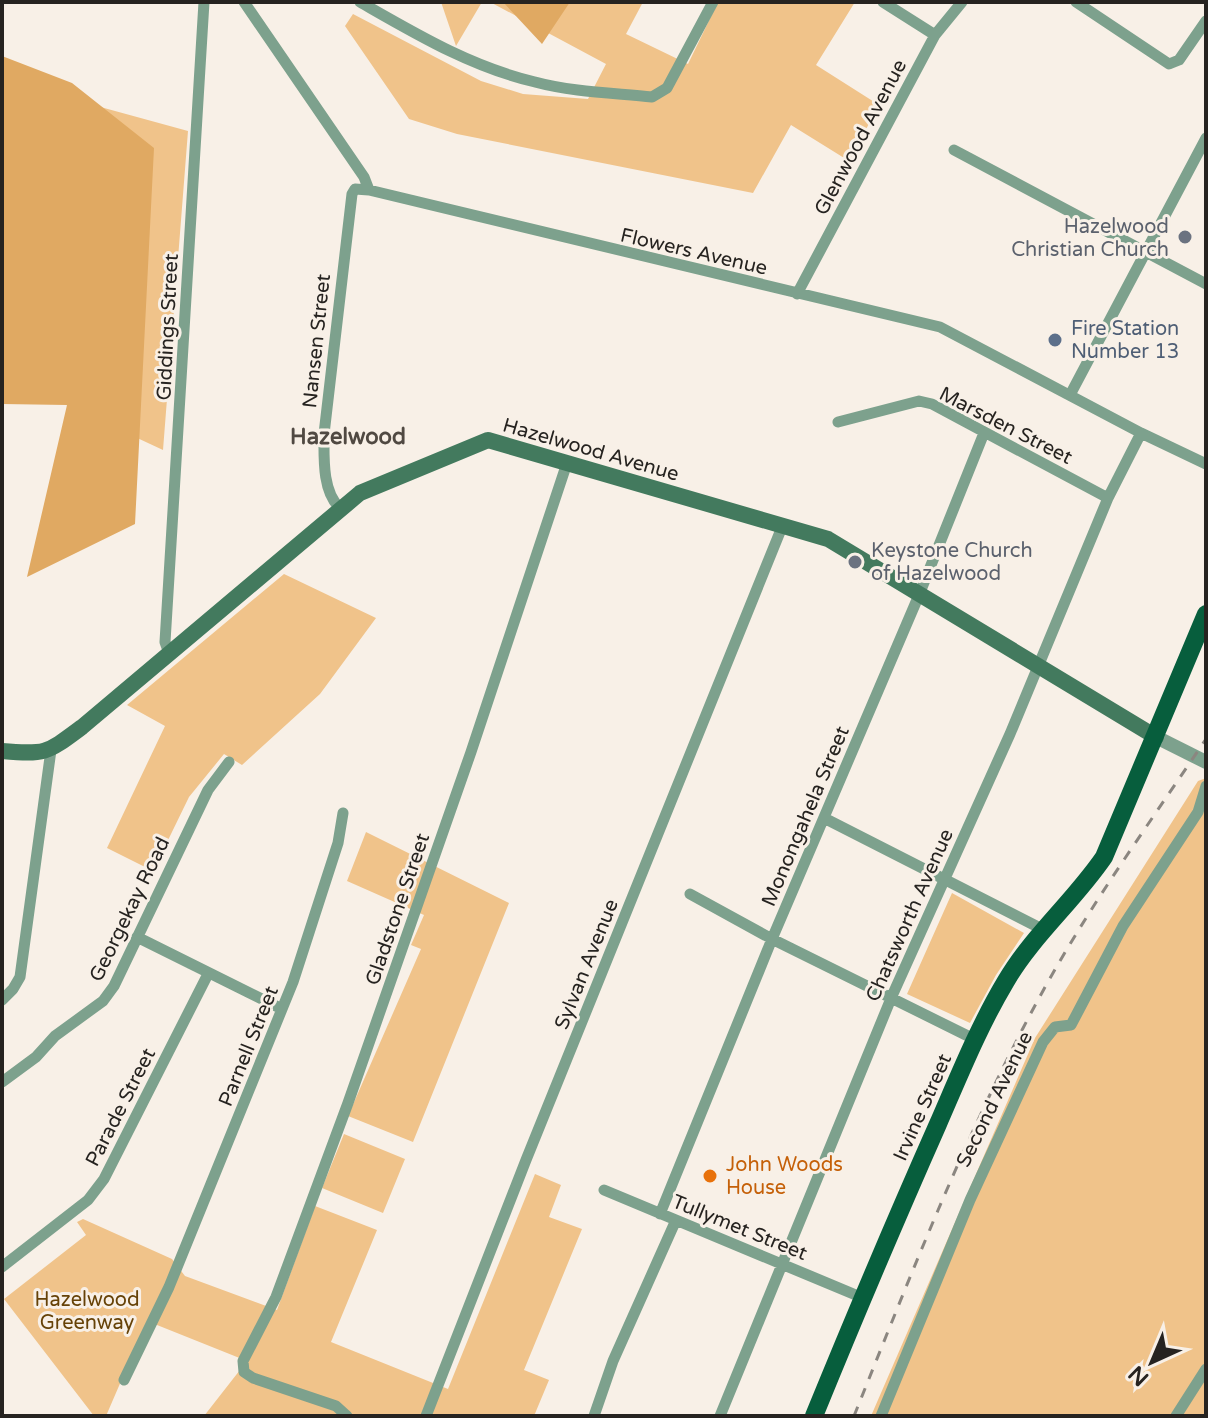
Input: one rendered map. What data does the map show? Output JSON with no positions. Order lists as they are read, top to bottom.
{
  "streets": {
    "main road": ["Hazelwood Avenue", "Irvine Street"],
    "street": [
      "Glenwood Avenue",
      "Flowers Avenue",
      "Giddings Street",
      "Nansen Street",
      "Marsden Street",
      "Monongahela Street",
      "Georgekay Road",
      "Gladstone Street",
      "Chatsworth Avenue",
      "Sylvan Avenue",
      "Parnell Street",
      "Second Avenue",
      "Parade Street",
      "Tullymet Street"
    ]
  },
  "crossings": [
    ["Glenwood Avenue", "Flowers Avenue"],
    ["Flowers Avenue", "Nansen Street"],
    ["Flowers Avenue", "Chatsworth Avenue"],
    ["Giddings Street", "Hazelwood Avenue"],
    ["Nansen Street", "Hazelwood Avenue"],
    ["Marsden Street", "Monongahela Street"],
    ["Marsden Street", "Chatsworth Avenue"],
    ["Hazelwood Avenue", "Monongahela Street"],
    ["Hazelwood Avenue", "Gladstone Street"],
    ["Hazelwood Avenue", "Chatsworth Avenue"],
    ["Hazelwood Avenue", "Sylvan Avenue"],
    ["Hazelwood Avenue", "Irvine Street"],
    ["Monongahela Street", "Tullymet Street"],
    ["Chatsworth Avenue", "Tullymet Street"],
    ["Irvine Street", "Tullymet Street"]
  ],
  "districts": ["Hazelwood"],
  "parks": ["Hazelwood Greenway"],
  "places": [
    "Hazelwood Christian Church",
    "Fire Station Number 13",
    "Keystone Church of Hazelwood",
    "John Woods House"
  ],
  "north": "bottom left"
}
